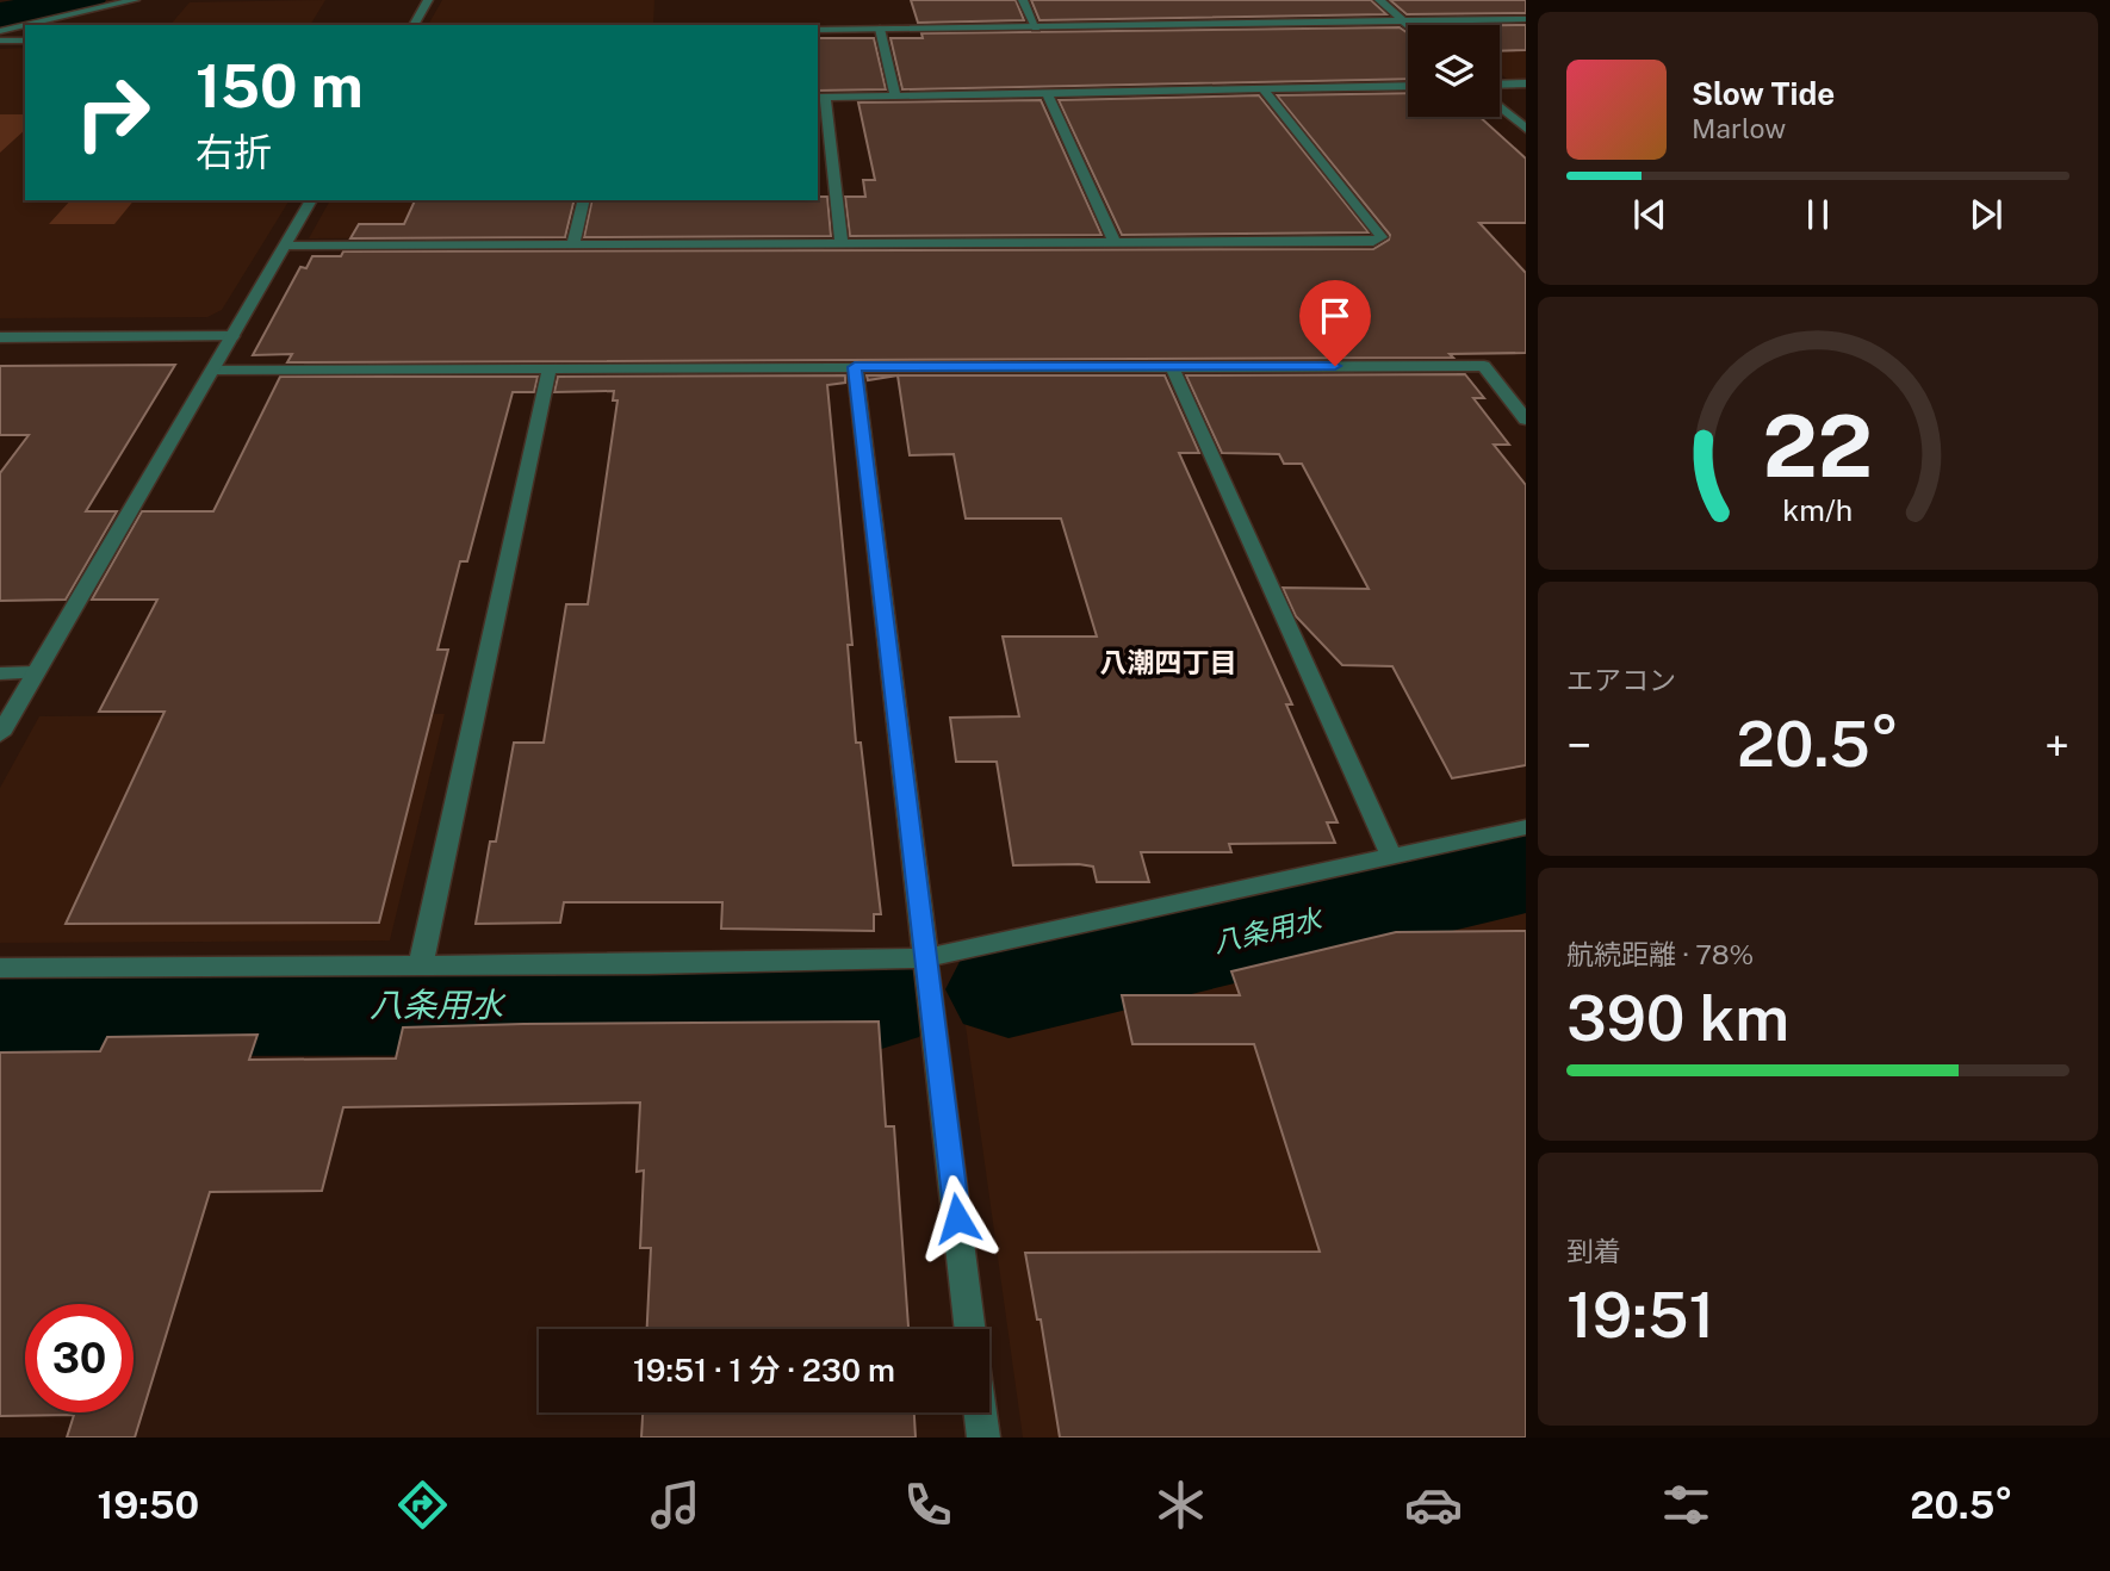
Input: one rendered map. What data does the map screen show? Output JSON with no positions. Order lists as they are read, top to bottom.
{
  "districts": ["八潮四丁目"],
  "water": ["八条用水"],
  "page": {
    "turn": ["150 m", "右折"],
    "song": ["Slow Tide", "Marlow"],
    "tile": [
      "エアコン",
      ["航続距離 · 78%", "390 km"],
      ["到着", "19:51"]
    ],
    "heat": ["−", "20.5°", "+"],
    "limit": "30",
    "trip": "19:51 · 1 分 · 230 m",
    "tabs": ["19:50", "20.5°"],
    "gauge": ["22", "km/h"]
  }
}
